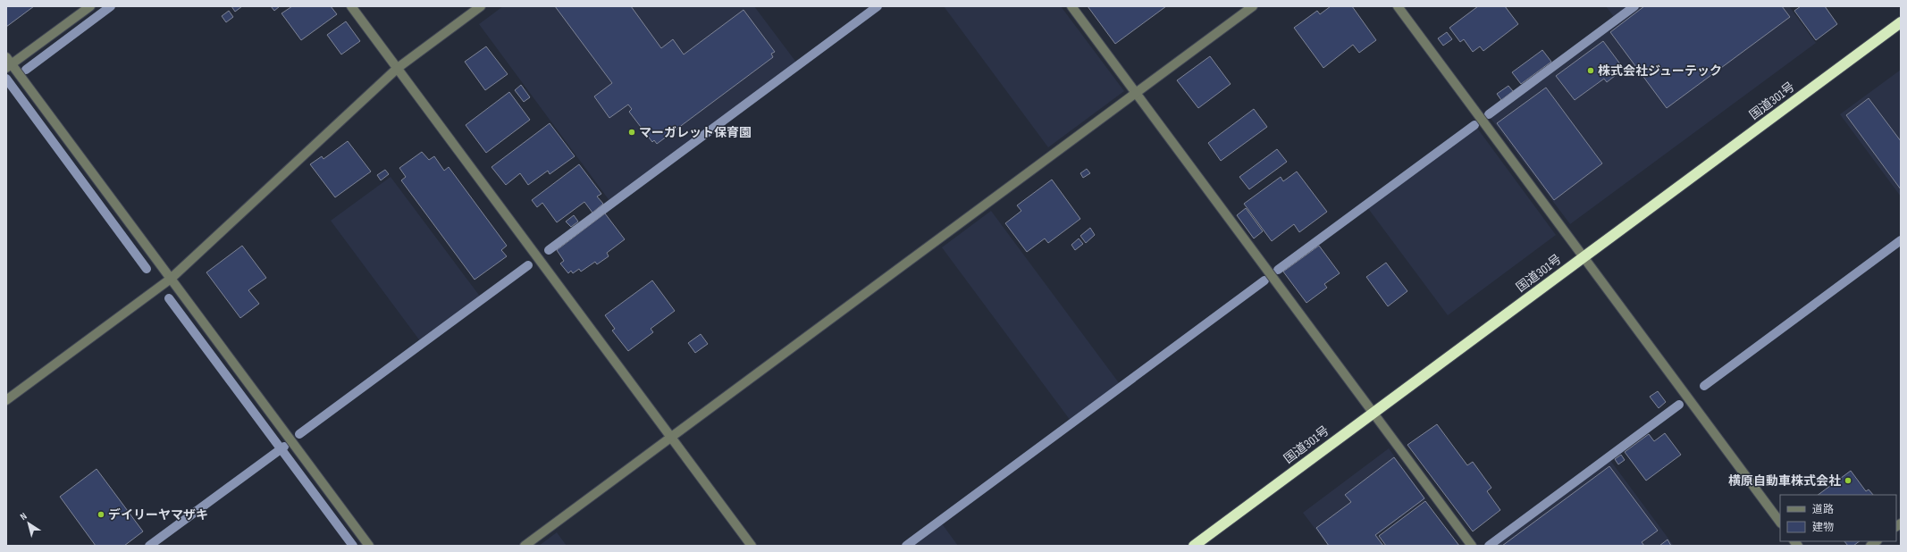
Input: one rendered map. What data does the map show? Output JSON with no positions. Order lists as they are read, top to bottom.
{
  "streets": {
    "highway": ["国道301号"]
  },
  "places": [
    "株式会社ジューテック",
    "マーガレット保育園",
    "横原自動車株式会社",
    "デイリーヤマザキ"
  ],
  "legend": ["道路", "建物"],
  "north": "top left"
}
